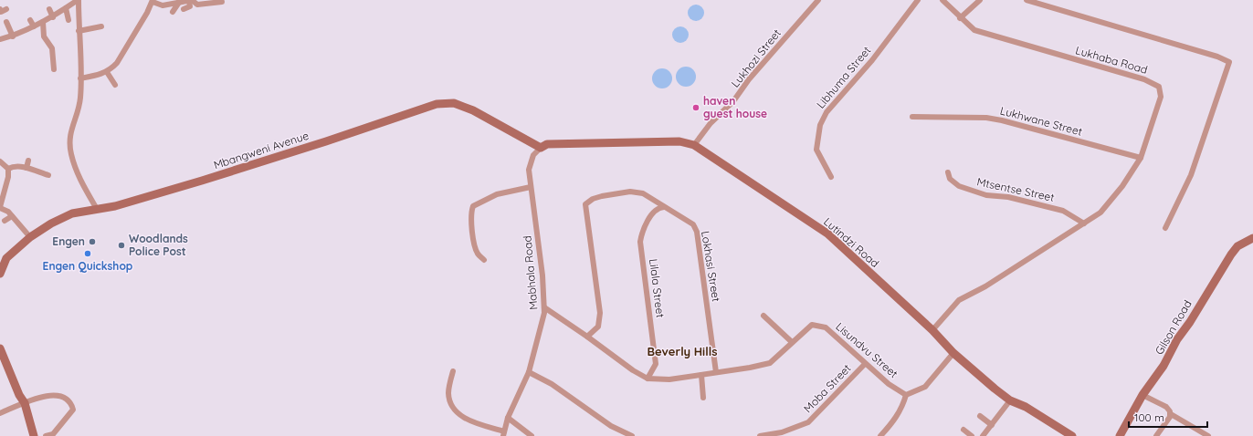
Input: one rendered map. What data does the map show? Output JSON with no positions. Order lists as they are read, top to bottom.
{
  "streets": {
    "street": [
      "Lukhozi Street",
      "Lukhaba Road",
      "Libhuma Street",
      "Lukhwane Street",
      "Mbangweni Avenue",
      "Mtsentse Street",
      "Lutindzi Road",
      "Lokhasi Street",
      "Mabhala Road",
      "Lilala Street",
      "Gilson Road",
      "Lisundvu Street",
      "Moba Street"
    ]
  },
  "crossings": [
    ["Lukhozi Street", "Lutindzi Road"],
    ["Lukhaba Road", "Lukhwane Street"],
    ["Lukhaba Road", "Mtsentse Street"],
    ["Lukhaba Road", "Lutindzi Road"],
    ["Mbangweni Avenue", "Lutindzi Road"],
    ["Mbangweni Avenue", "Mabhala Road"],
    ["Lutindzi Road", "Mabhala Road"],
    ["Lokhasi Street", "Lilala Street"],
    ["Lokhasi Street", "Lisundvu Street"],
    ["Mabhala Road", "Lisundvu Street"],
    ["Lilala Street", "Lisundvu Street"],
    ["Lisundvu Street", "Moba Street"]
  ],
  "districts": ["Beverly Hills"],
  "places": [
    "haven guest house",
    "Engen",
    "Woodlands Police Post",
    "Engen Quickshop"
  ],
  "scale_bar": "100 m"
}
